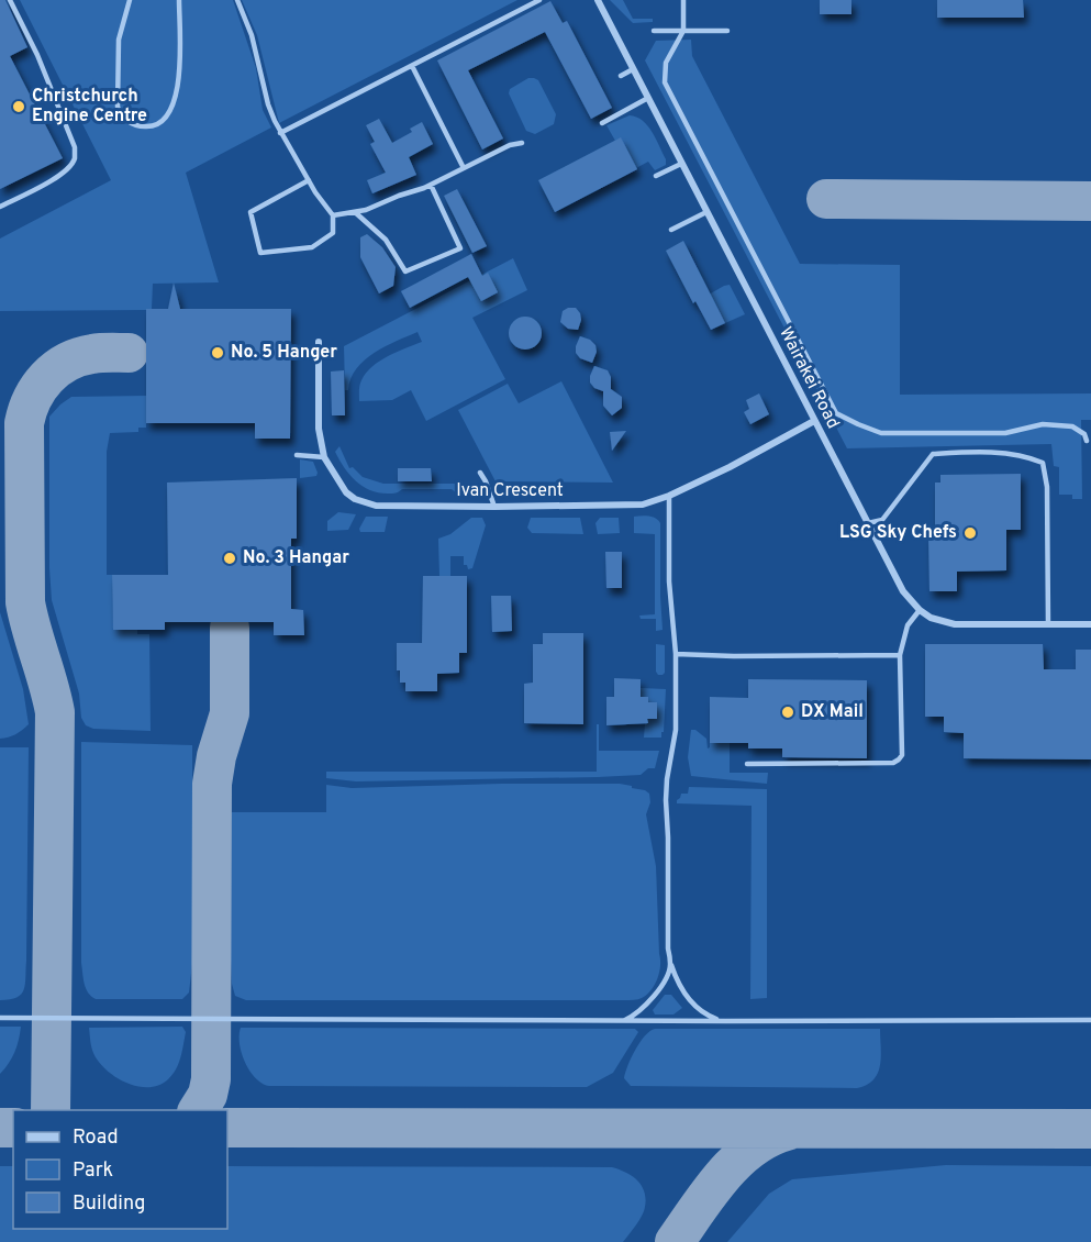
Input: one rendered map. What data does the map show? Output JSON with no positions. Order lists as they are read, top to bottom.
{
  "streets": {
    "street": ["Wairakei Road", "Ivan Crescent"]
  },
  "crossings": [
    ["Wairakei Road", "Ivan Crescent"]
  ],
  "places": [
    "Christchurch Engine Centre",
    "No. 5 Hanger",
    "LSG Sky Chefs",
    "No. 3 Hangar",
    "DX Mail"
  ],
  "legend": ["Road", "Park", "Building"]
}
